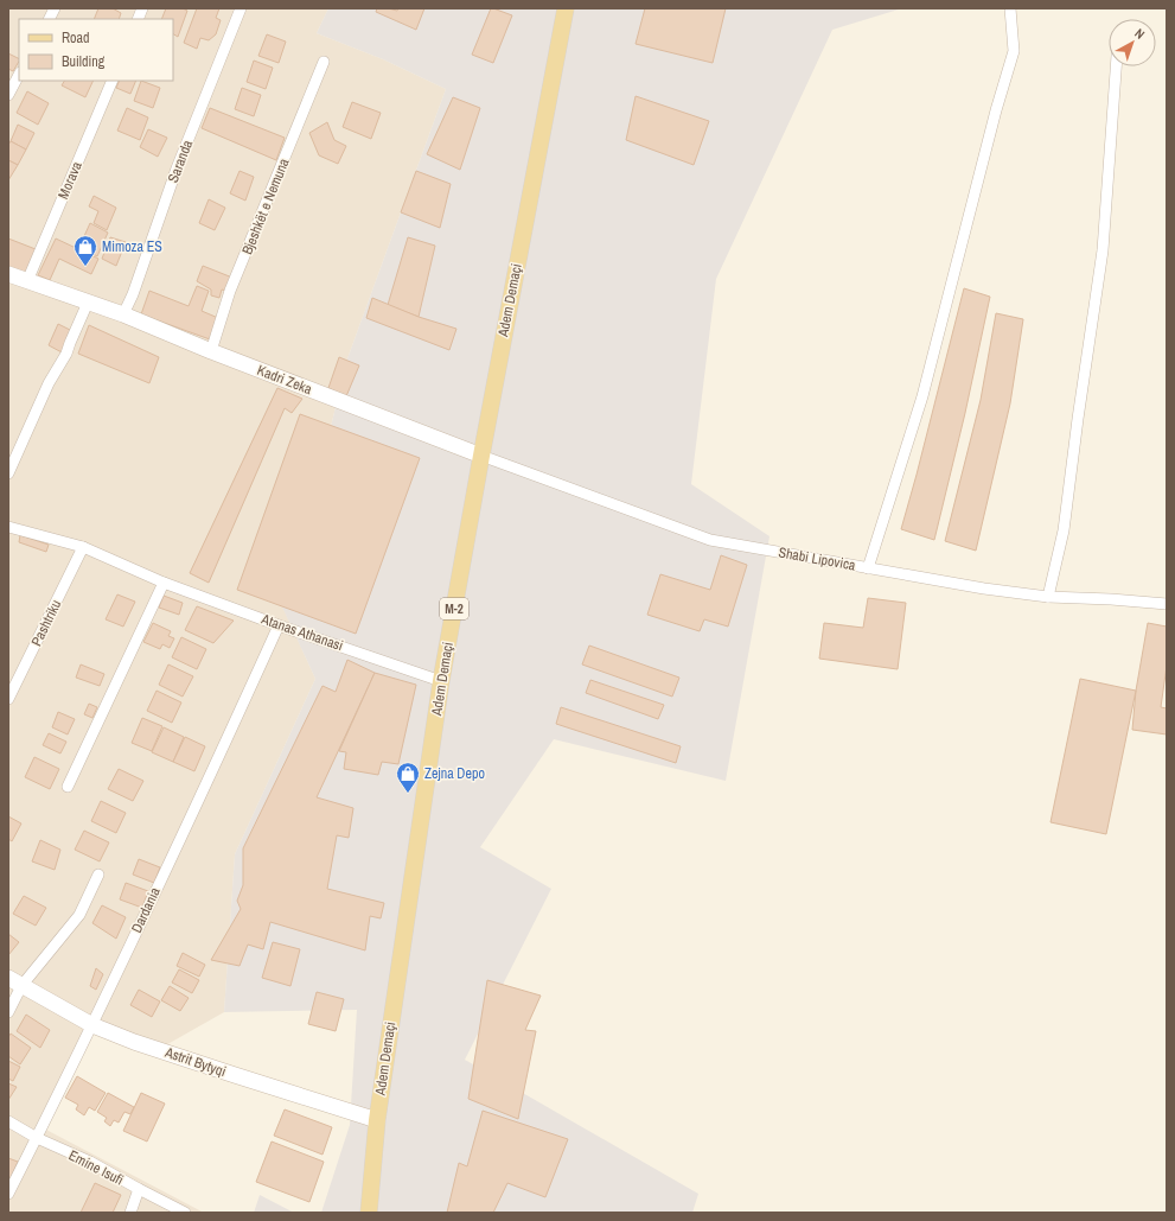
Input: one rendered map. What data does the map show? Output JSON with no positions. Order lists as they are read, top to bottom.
{
  "streets": {
    "main road": ["Adem Demaçi", "M-2"],
    "street": [
      "Saranda",
      "Morava",
      "Bjeshkët e Nemuna",
      "Kadri Zeka",
      "Shabi Lipovica",
      "Pashtriku",
      "Atanas Athanasi",
      "Dardania",
      "Astrit Bytyqi",
      "Emine Isufi"
    ]
  },
  "crossings": [
    ["Saranda", "Kadri Zeka"],
    ["Morava", "Kadri Zeka"],
    ["Bjeshkët e Nemuna", "Kadri Zeka"],
    ["Adem Demaçi", "Kadri Zeka"],
    ["Adem Demaçi", "Shabi Lipovica"],
    ["Adem Demaçi", "Atanas Athanasi"],
    ["Adem Demaçi", "Astrit Bytyqi"],
    ["Kadri Zeka", "Shabi Lipovica"],
    ["Pashtriku", "Atanas Athanasi"],
    ["Atanas Athanasi", "Dardania"],
    ["Dardania", "Astrit Bytyqi"],
    ["Dardania", "Emine Isufi"]
  ],
  "places": {
    "shop": ["Mimoza ES", "Zejna Depo"]
  },
  "legend": ["Road", "Building"],
  "north": "top right"
}
